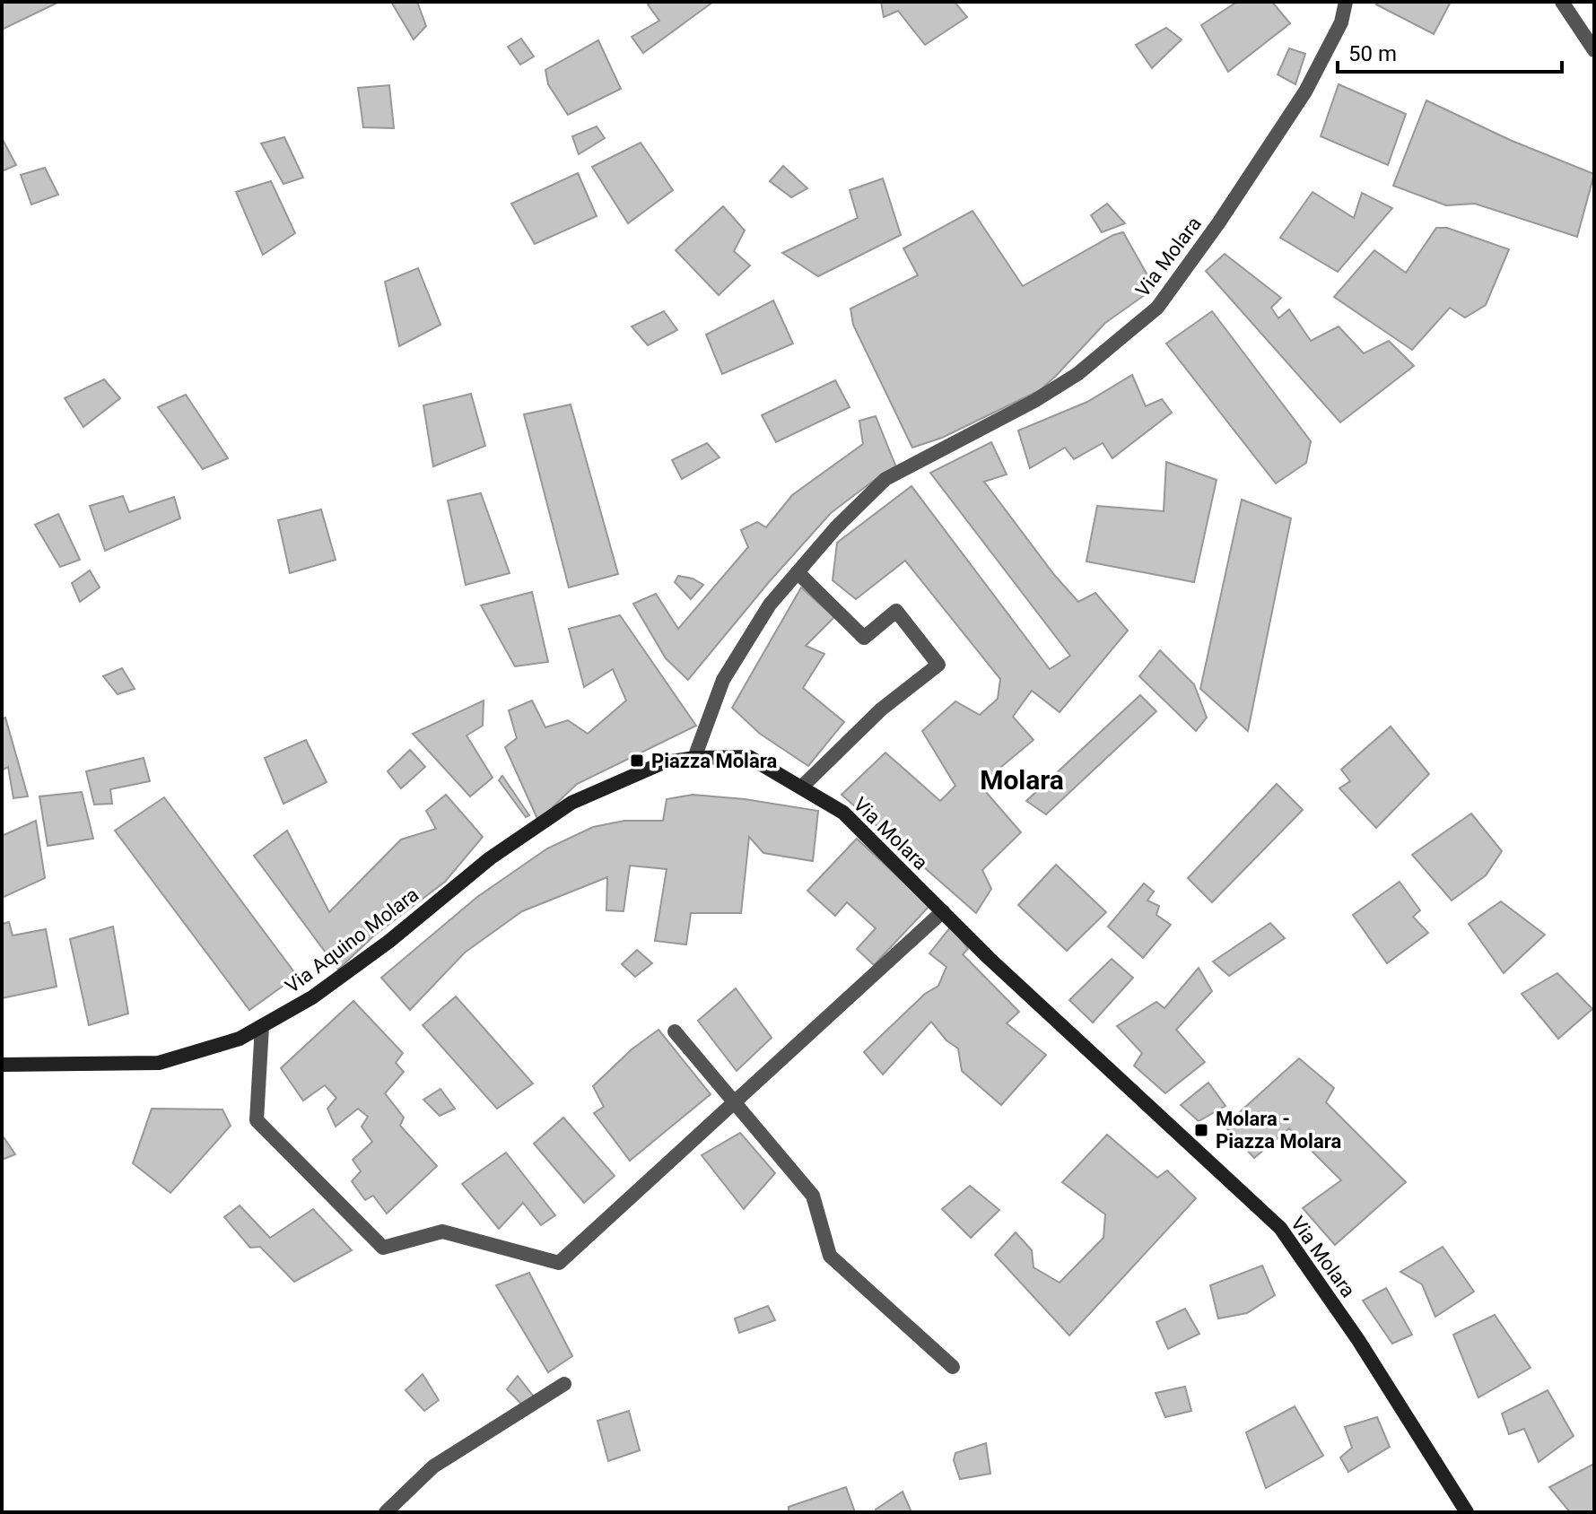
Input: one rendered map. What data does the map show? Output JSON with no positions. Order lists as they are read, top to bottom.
{
  "streets": {
    "street": ["Via Molara", "Via Aquino Molara"]
  },
  "crossings": [
    ["Via Molara", "Via Aquino Molara"]
  ],
  "districts": ["Molara"],
  "places": {
    "transit": ["Piazza Molara", "Molara - Piazza Molara"]
  },
  "scale_bar": "50 m"
}
